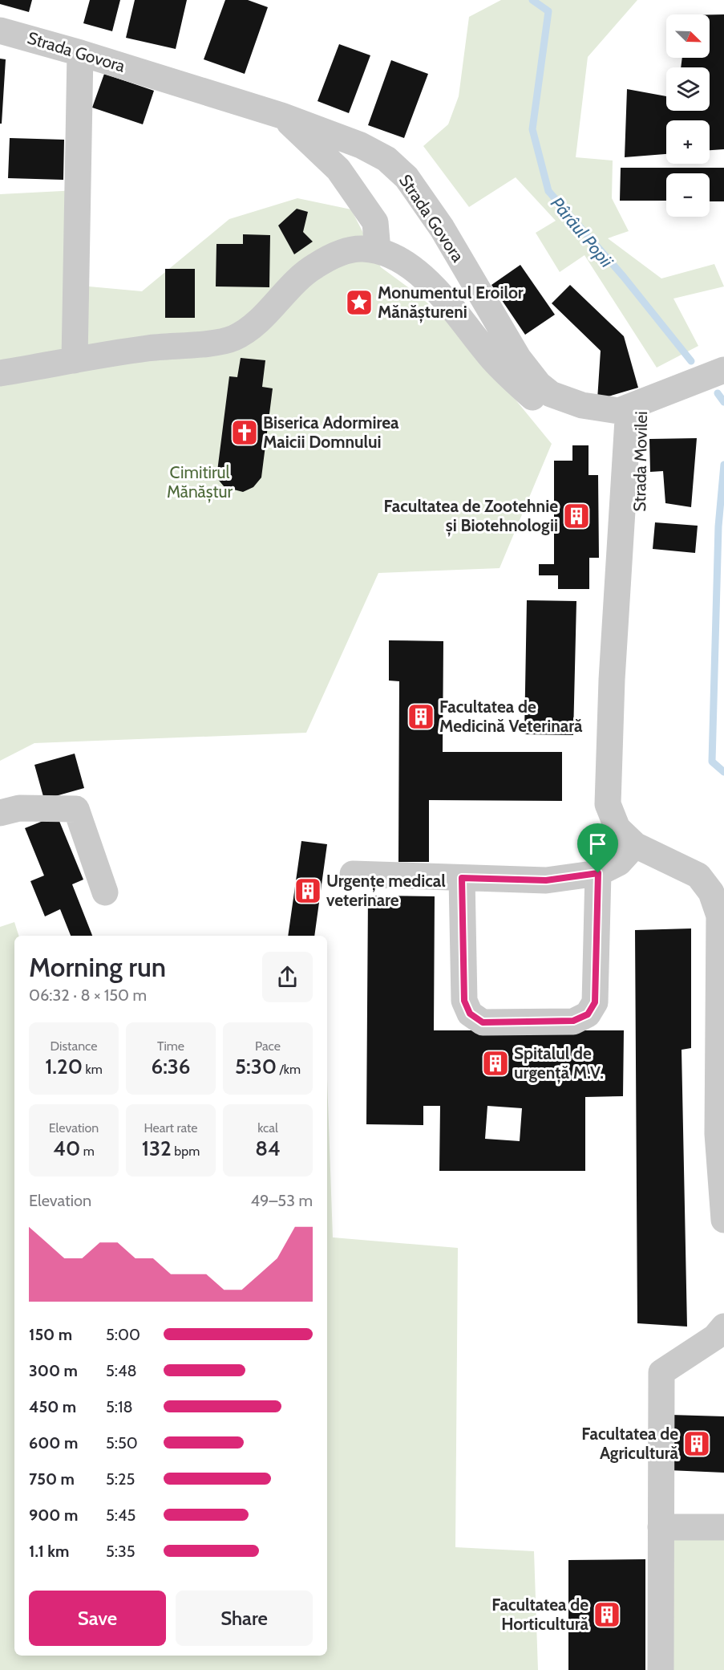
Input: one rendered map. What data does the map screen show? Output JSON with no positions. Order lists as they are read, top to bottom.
{
  "streets": {
    "street": ["Strada Govora", "Strada Movilei"]
  },
  "crossings": [
    ["Strada Govora", "Strada Movilei"]
  ],
  "water": ["Pârâul Popii"],
  "parks": ["Cimitirul Mănăștur"],
  "places": {
    "place": ["Monumentul Eroilor Mănăștureni"],
    "church": ["Biserica Adormirea Maicii Domnului"],
    "building": [
      "Facultatea de Zootehnie și Biotehnologii",
      "Facultatea de Medicină Veterinară",
      "Urgențe medical veterinare",
      "Spitalul de urgență M.V.",
      "Facultatea de Agricultură",
      "Facultatea de Horticultură"
    ]
  },
  "north": "bottom right",
  "page": {
    "map_buttons": ["+", "−"],
    "heading": ["Morning run", "06:32 · 8 × 150 m"],
    "stats": [
      ["Distance", "1.20 km"],
      ["Time", "6:36"],
      ["Pace", "5:30 /km"],
      ["Elevation", "40 m"],
      ["Heart rate", "132 bpm"],
      ["kcal", "84"]
    ],
    "chart": ["Elevation", "49–53 m"],
    "list": [
      {
        "name": "150 m",
        "note": "5:00"
      },
      {
        "name": "300 m",
        "note": "5:48"
      },
      {
        "name": "450 m",
        "note": "5:18"
      },
      {
        "name": "600 m",
        "note": "5:50"
      },
      {
        "name": "750 m",
        "note": "5:25"
      },
      {
        "name": "900 m",
        "note": "5:45"
      },
      {
        "name": "1.1 km",
        "note": "5:35"
      }
    ],
    "buttons": ["Save", "Share"]
  }
}
